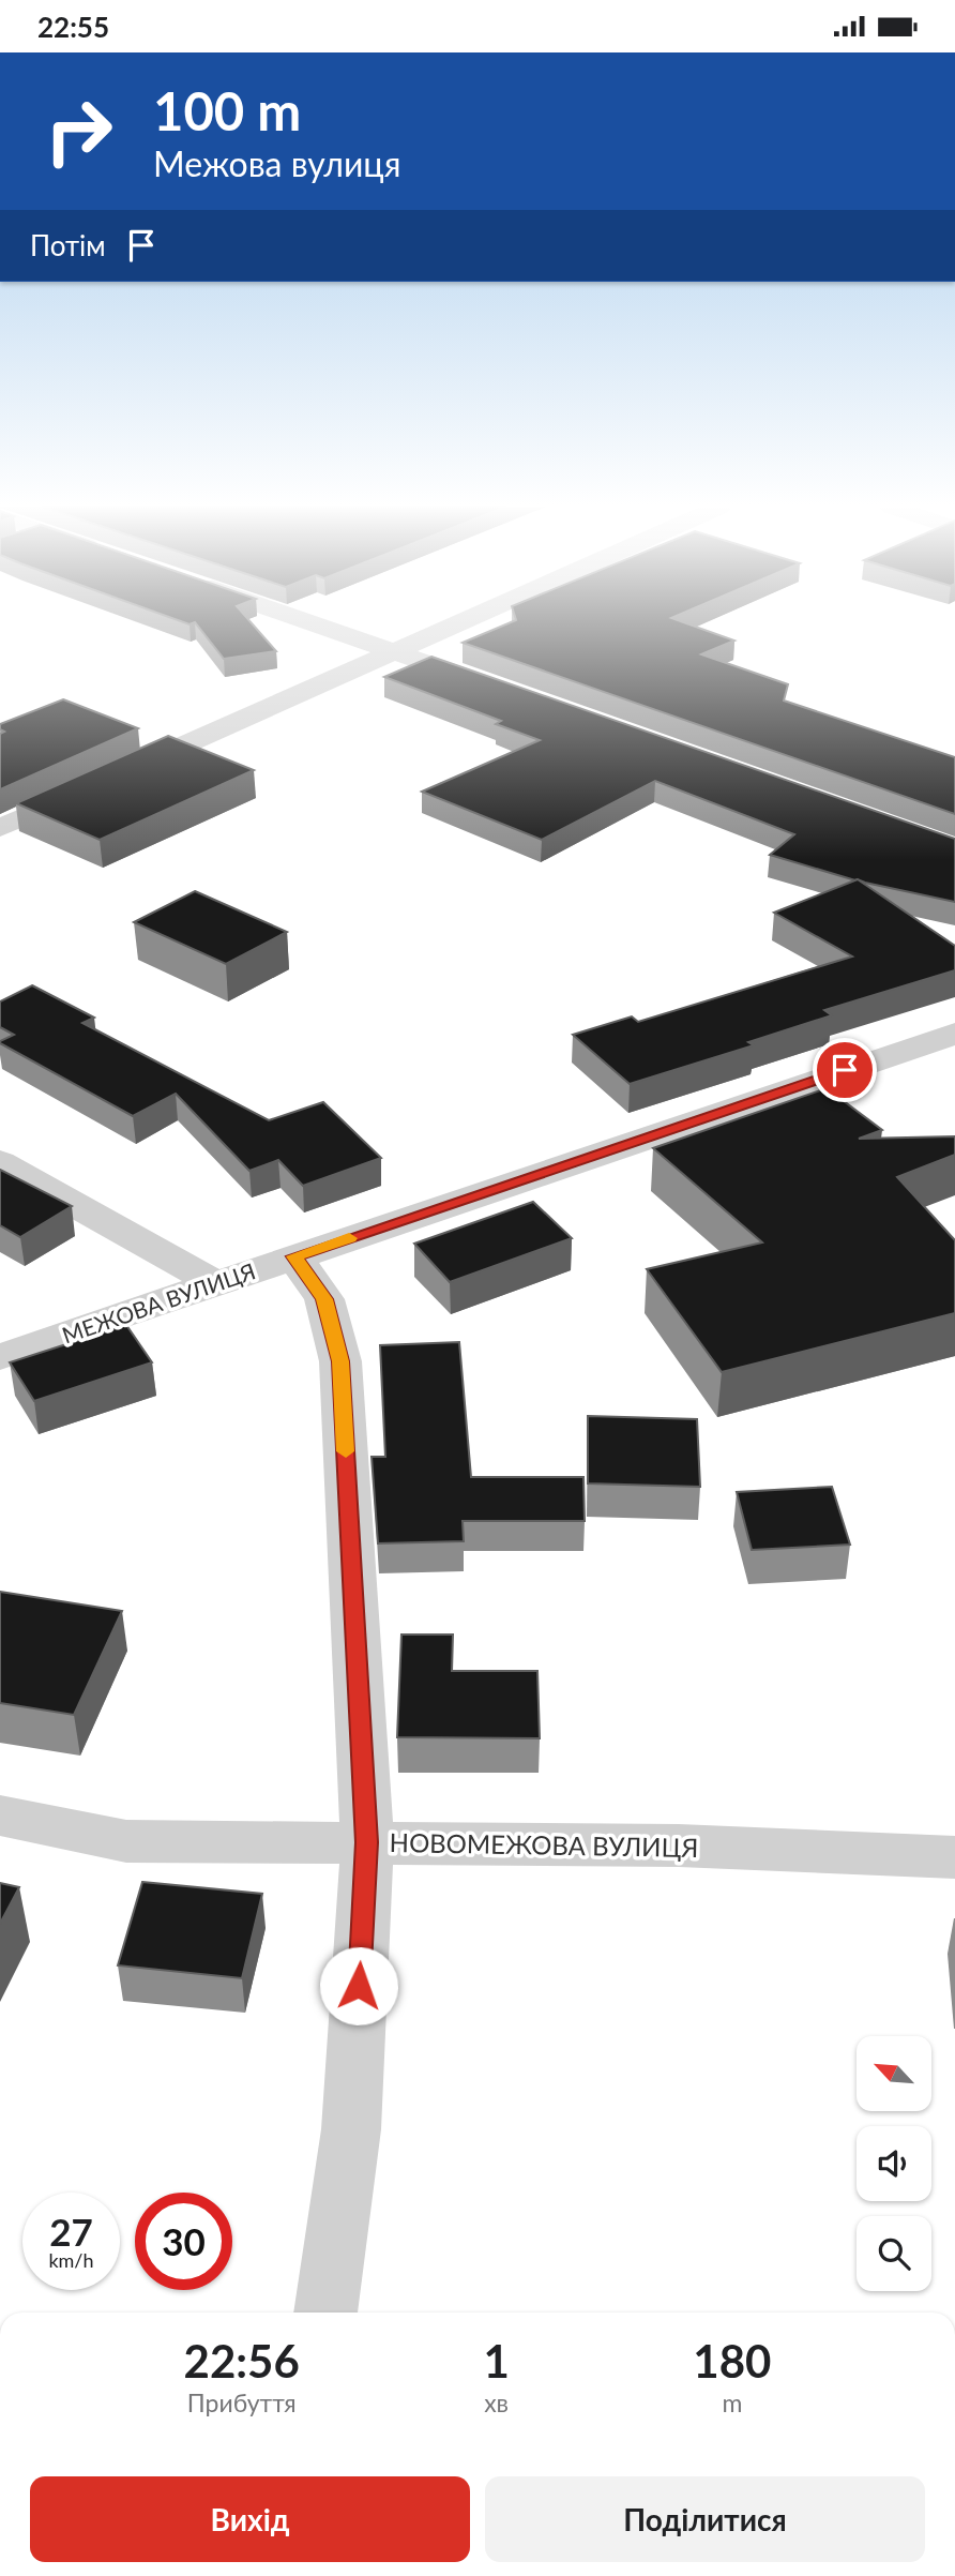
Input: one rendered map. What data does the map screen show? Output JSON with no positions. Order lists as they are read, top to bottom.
{
  "streets": {
    "street": ["МЕЖОВА ВУЛИЦЯ", "НОВОМЕЖОВА ВУЛИЦЯ"]
  },
  "north": "top left",
  "page": {
    "status": "22:55",
    "turn": ["100 m", "Межова вулиця"],
    "then": "Потім",
    "speed": "27 km/h",
    "limit": "30",
    "eta": [
      "22:56",
      "Прибуття",
      "1",
      "хв",
      "180",
      "m"
    ],
    "buttons": ["Вихід", "Поділитися"]
  }
}
